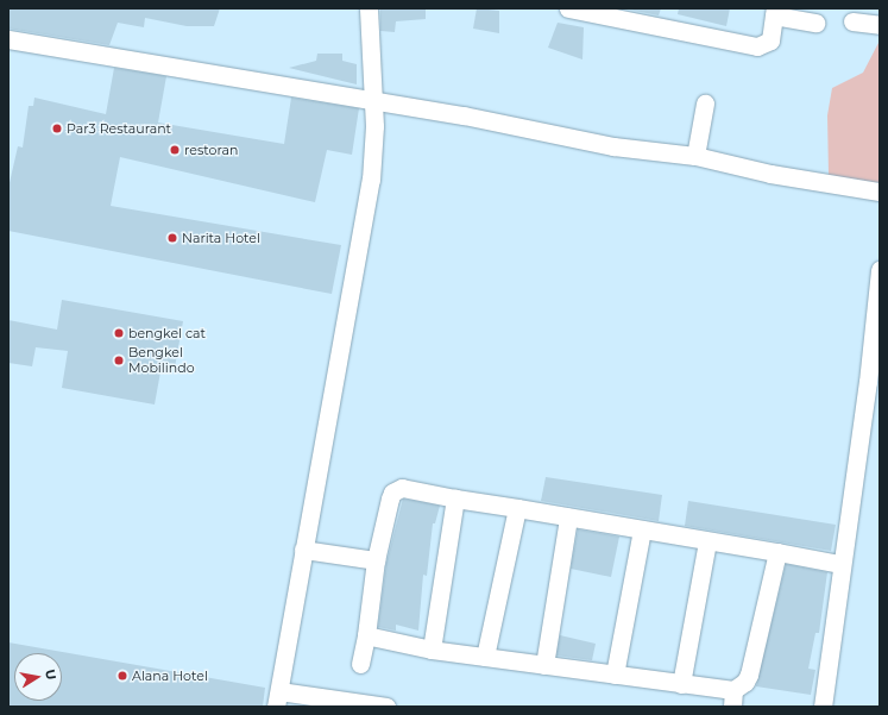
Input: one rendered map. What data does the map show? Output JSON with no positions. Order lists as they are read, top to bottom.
{
  "places": [
    "Par3 Restaurant",
    "restoran",
    "Narita Hotel",
    "bengkel cat",
    "Bengkel Mobilindo",
    "Alana Hotel"
  ],
  "north": "right"
}
